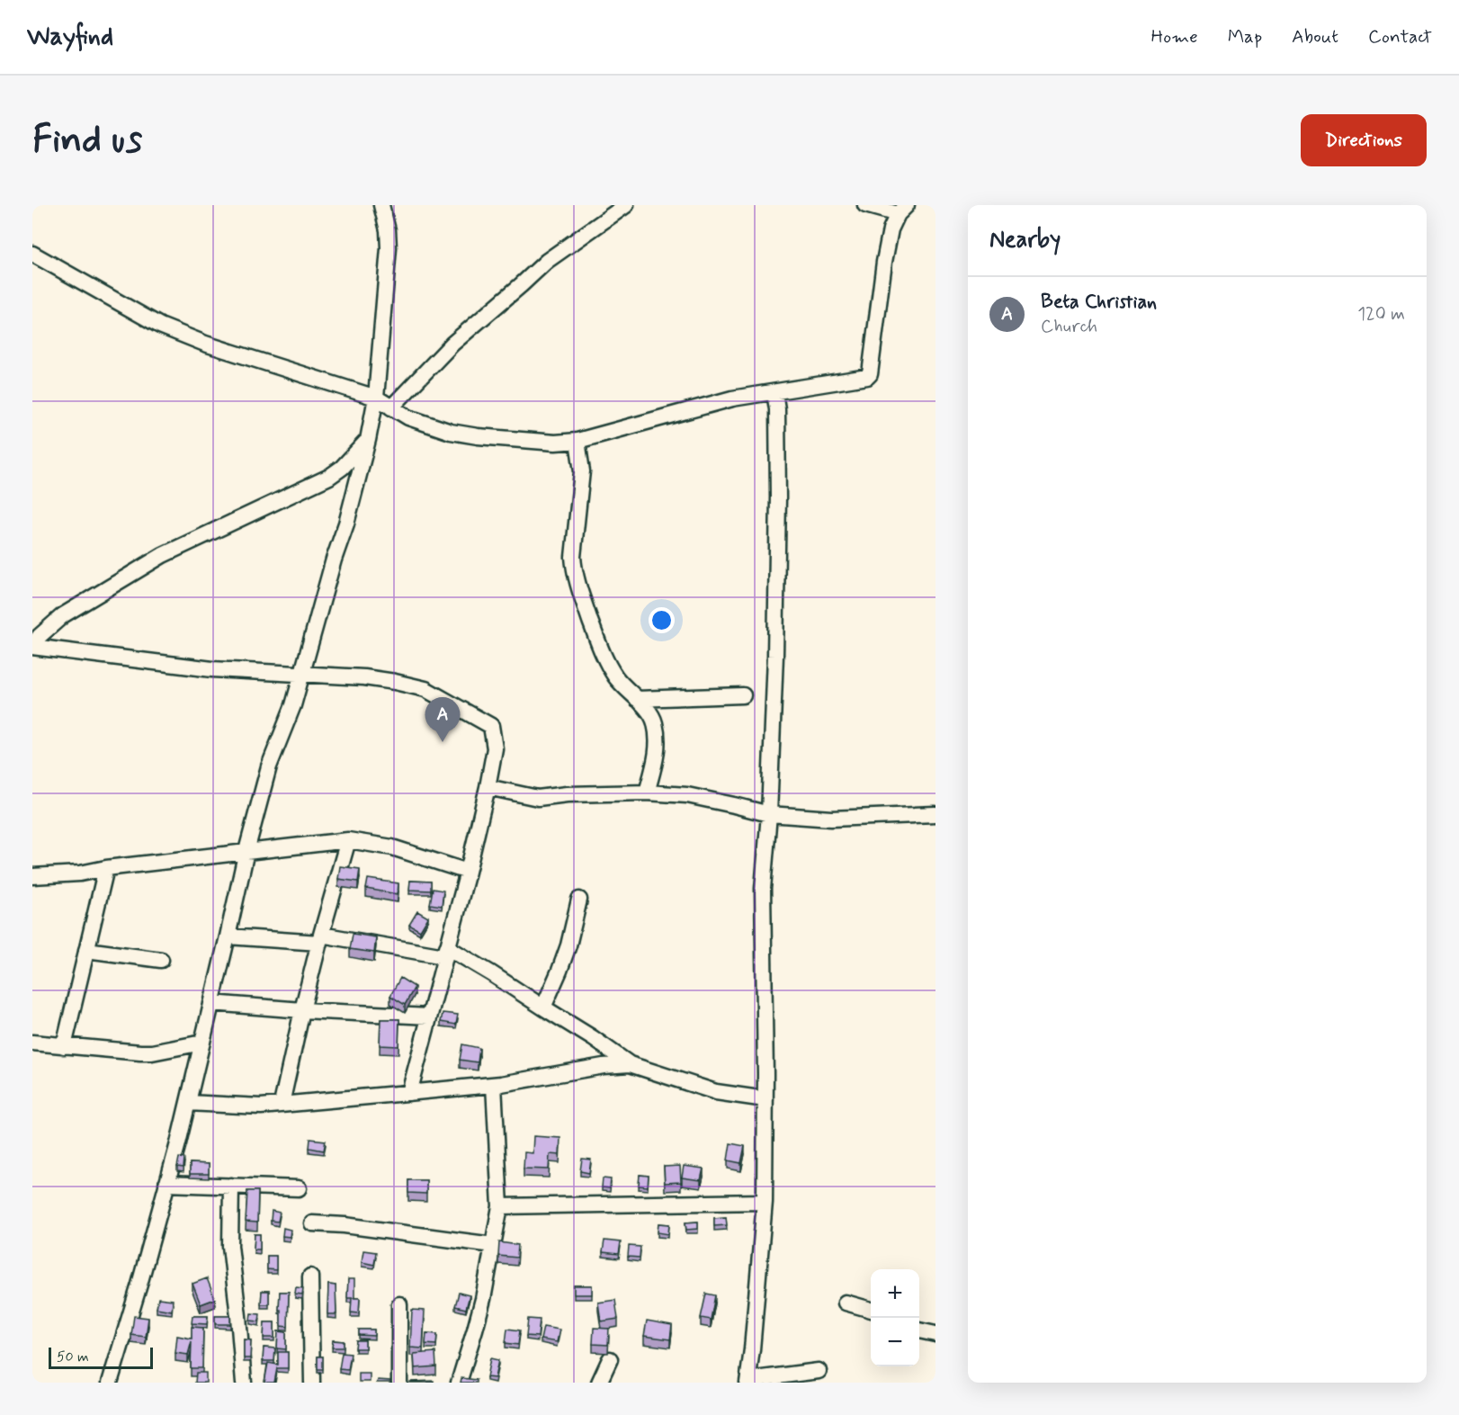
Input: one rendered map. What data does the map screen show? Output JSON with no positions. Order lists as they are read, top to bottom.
{
  "scale_bar": "50 m",
  "page": {
    "header": "Wayfind",
    "nav": [
      "Home",
      "Map",
      "About",
      "Contact"
    ],
    "buttons": "Directions",
    "title": "Find us",
    "heading": "Nearby",
    "list": [
      {
        "mark": "A",
        "name": "Beta Christian",
        "note": "Church",
        "value": "120 m"
      }
    ],
    "pins": "A",
    "map_buttons": ["+", "−"],
    "scale": "50 m"
  }
}
